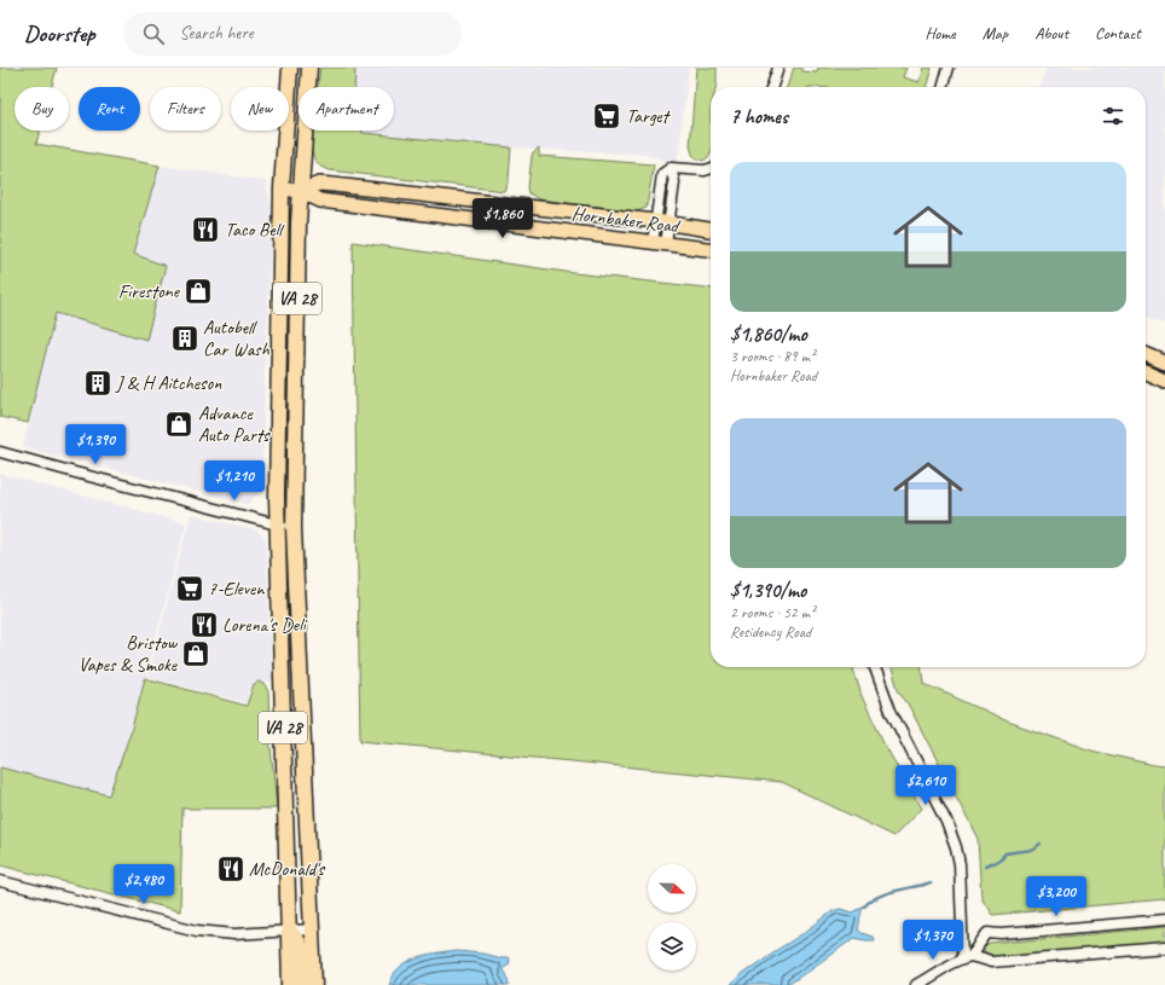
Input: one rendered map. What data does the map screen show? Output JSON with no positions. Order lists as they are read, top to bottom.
{
  "streets": {
    "highway": ["VA 28"],
    "main road": ["Hornbaker Road"]
  },
  "crossings": [
    ["Hornbaker Road", "VA 28"]
  ],
  "places": {
    "supermarket": ["Target", "7-Eleven"],
    "restaurant": ["Taco Bell", "Lorena's Deli", "McDonald's"],
    "shop": ["Firestone", "Advance Auto Parts", "Bristow Vapes & Smoke"],
    "building": ["Autobell Car Wash", "J & H Aitcheson"]
  },
  "north": "right",
  "page": {
    "header": "Doorstep",
    "search": "Search here",
    "nav": [
      "Home",
      "Map",
      "About",
      "Contact"
    ],
    "chip": [
      "Buy",
      "Rent",
      "Filters",
      "New",
      "Apartment"
    ],
    "heading": "7 homes",
    "list": [
      {
        "name": "$1,860/mo",
        "note": "3 rooms · 89 m² · Hornbaker Road"
      },
      {
        "name": "$1,390/mo",
        "note": "2 rooms · 52 m² · Residency Road"
      }
    ],
    "price": [
      "$1,860",
      "$1,390",
      "$1,210",
      "$2,610",
      "$2,480",
      "$3,200",
      "$1,370"
    ]
  }
}
